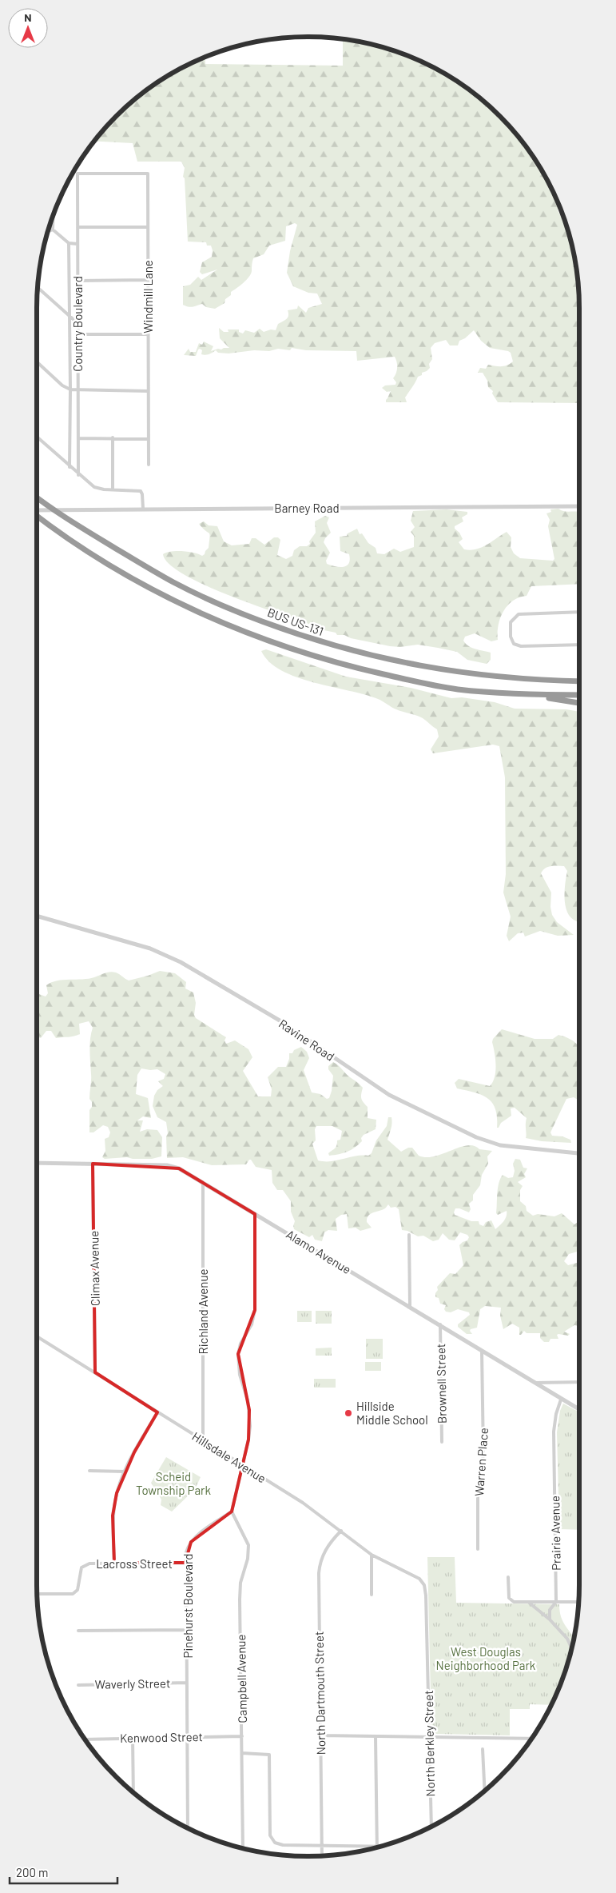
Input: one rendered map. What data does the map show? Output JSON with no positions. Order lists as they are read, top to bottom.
{
  "streets": {
    "highway": ["BUS US-131"],
    "street": [
      "Windmill Lane",
      "Country Boulevard",
      "Barney Road",
      "Ravine Road",
      "Alamo Avenue",
      "Climax Avenue",
      "Richland Avenue",
      "Brownell Street",
      "Hillsdale Avenue",
      "Warren Place",
      "Prairie Avenue",
      "Lacross Street",
      "Pinehurst Boulevard",
      "Campbell Avenue",
      "Waverly Street",
      "North Dartmouth Street",
      "Kenwood Street",
      "North Berkley Street"
    ]
  },
  "crossings": [
    ["Windmill Lane", "Country Boulevard"],
    ["Alamo Avenue", "Climax Avenue"],
    ["Alamo Avenue", "Richland Avenue"],
    ["Alamo Avenue", "Brownell Street"],
    ["Alamo Avenue", "Warren Place"],
    ["Alamo Avenue", "Prairie Avenue"],
    ["Climax Avenue", "Hillsdale Avenue"],
    ["Richland Avenue", "Hillsdale Avenue"],
    ["Hillsdale Avenue", "North Dartmouth Street"],
    ["Hillsdale Avenue", "North Berkley Street"],
    ["Lacross Street", "Pinehurst Boulevard"],
    ["Pinehurst Boulevard", "Campbell Avenue"],
    ["Pinehurst Boulevard", "Waverly Street"],
    ["Pinehurst Boulevard", "Kenwood Street"],
    ["Campbell Avenue", "Kenwood Street"]
  ],
  "parks": ["Scheid Township Park", "West Douglas Neighborhood Park"],
  "places": ["Hillside Middle School"],
  "scale_bar": "200 m",
  "north": "top"
}
